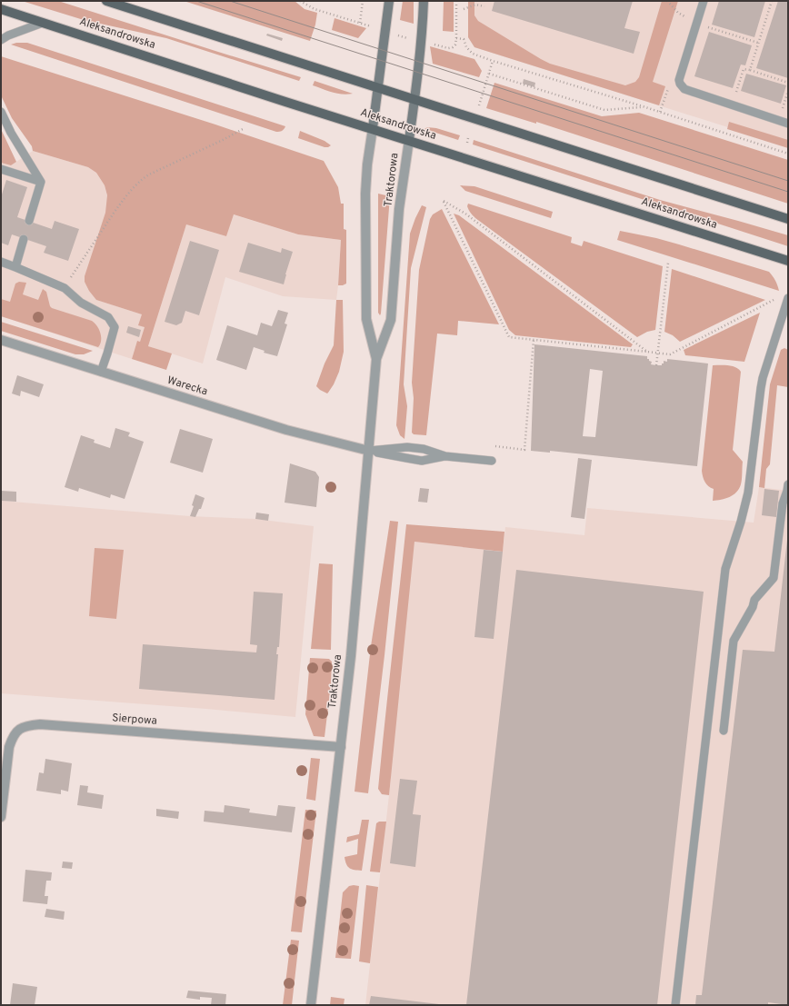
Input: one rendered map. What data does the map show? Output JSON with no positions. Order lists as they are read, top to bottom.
{
  "streets": {
    "main road": ["Aleksandrowska", "Traktorowa"],
    "street": ["Warecka", "Sierpowa"]
  },
  "crossings": [
    ["Aleksandrowska", "Traktorowa"],
    ["Traktorowa", "Warecka"],
    ["Traktorowa", "Sierpowa"]
  ]
}
